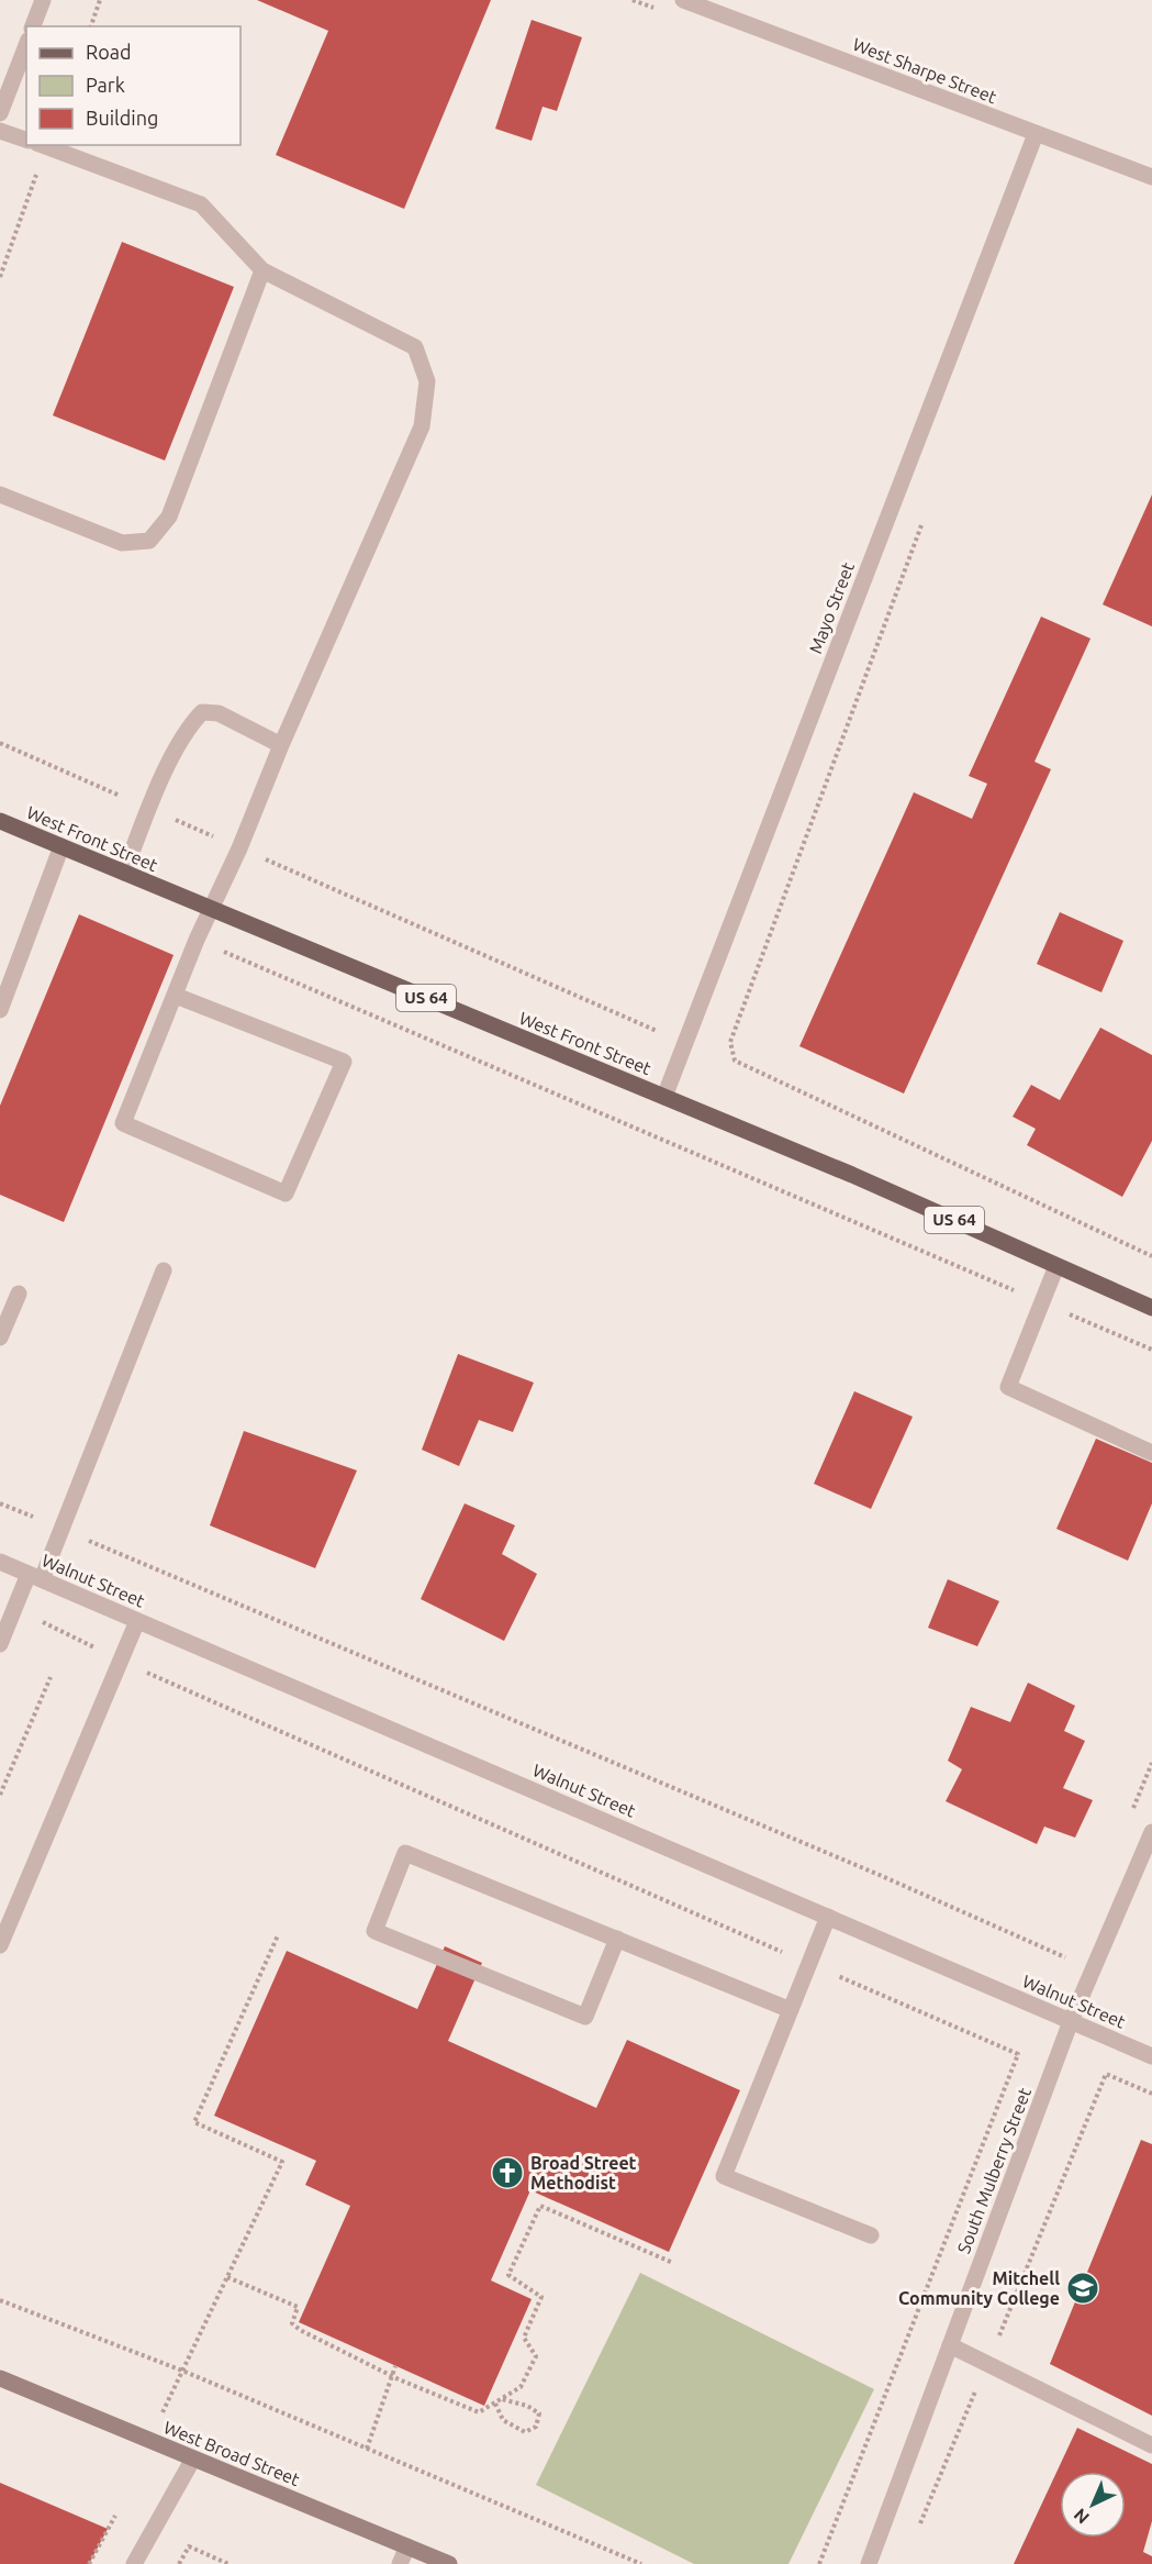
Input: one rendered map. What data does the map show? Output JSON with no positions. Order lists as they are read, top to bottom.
{
  "streets": {
    "main road": ["West Front Street", "US 64"],
    "street": [
      "West Sharpe Street",
      "Mayo Street",
      "Walnut Street",
      "South Mulberry Street",
      "West Broad Street"
    ]
  },
  "crossings": [
    ["West Sharpe Street", "Mayo Street"],
    ["Mayo Street", "West Front Street"],
    ["Walnut Street", "South Mulberry Street"]
  ],
  "places": {
    "church": ["Broad Street Methodist"],
    "school or university": ["Mitchell Community College"]
  },
  "legend": ["Road", "Park", "Building"],
  "north": "bottom left"
}
